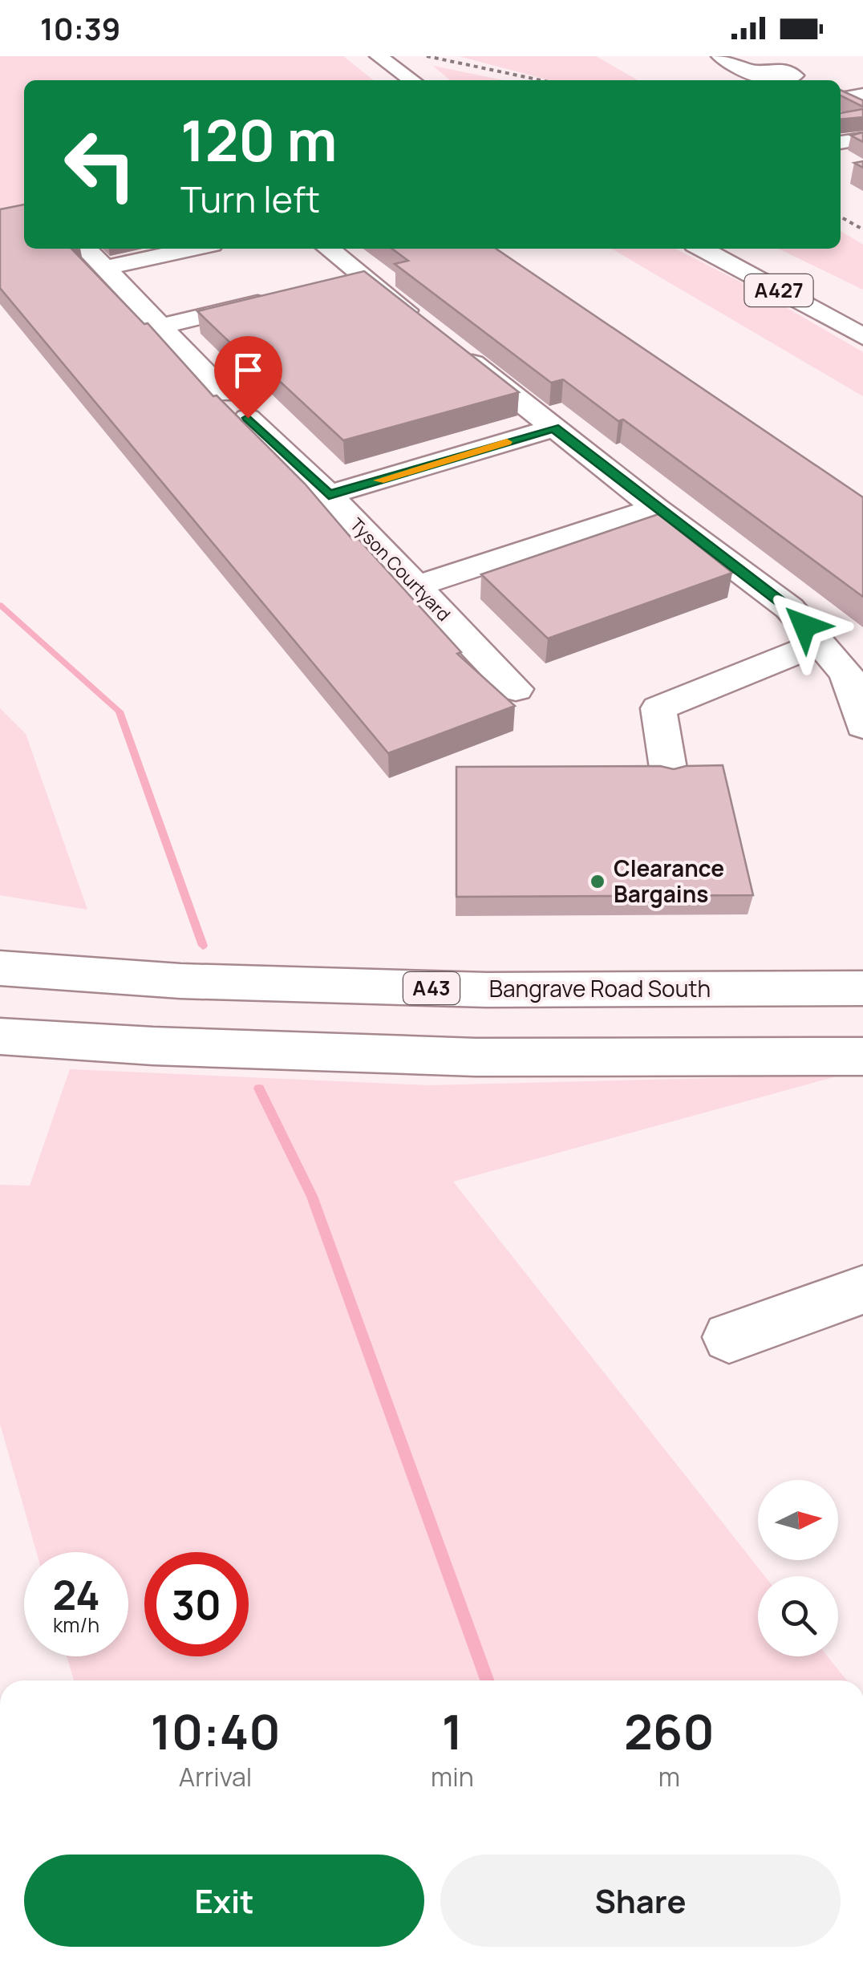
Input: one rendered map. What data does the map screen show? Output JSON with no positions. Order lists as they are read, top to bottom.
{
  "streets": {
    "main road": [
      "A427",
      "Tyson Courtyard",
      "A43",
      "Bangrave Road South"
    ]
  },
  "places": ["Clearance Bargains"],
  "north": "right",
  "page": {
    "status": "10:39",
    "turn": ["120 m", "Turn left"],
    "speed": "24 km/h",
    "limit": "30",
    "eta": [
      "10:40",
      "Arrival",
      "1",
      "min",
      "260",
      "m"
    ],
    "buttons": ["Exit", "Share"]
  }
}
